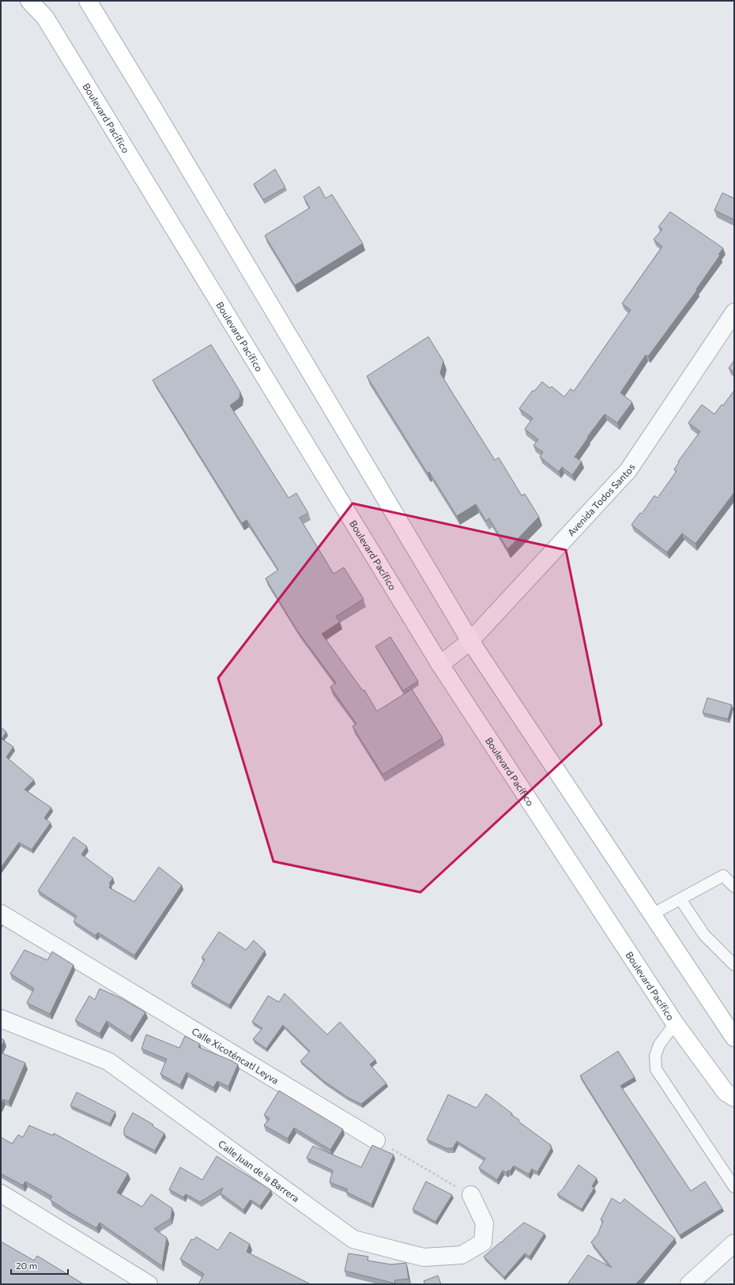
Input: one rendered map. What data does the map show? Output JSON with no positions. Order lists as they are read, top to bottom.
{
  "streets": {
    "main road": ["Boulevard Pacífico"],
    "street": ["Avenida Todos Santos", "Calle Xicoténcatl Leyva", "Calle Juan de la Barrera"]
  },
  "crossings": [
    ["Boulevard Pacífico", "Avenida Todos Santos"]
  ],
  "scale_bar": "20 m"
}
